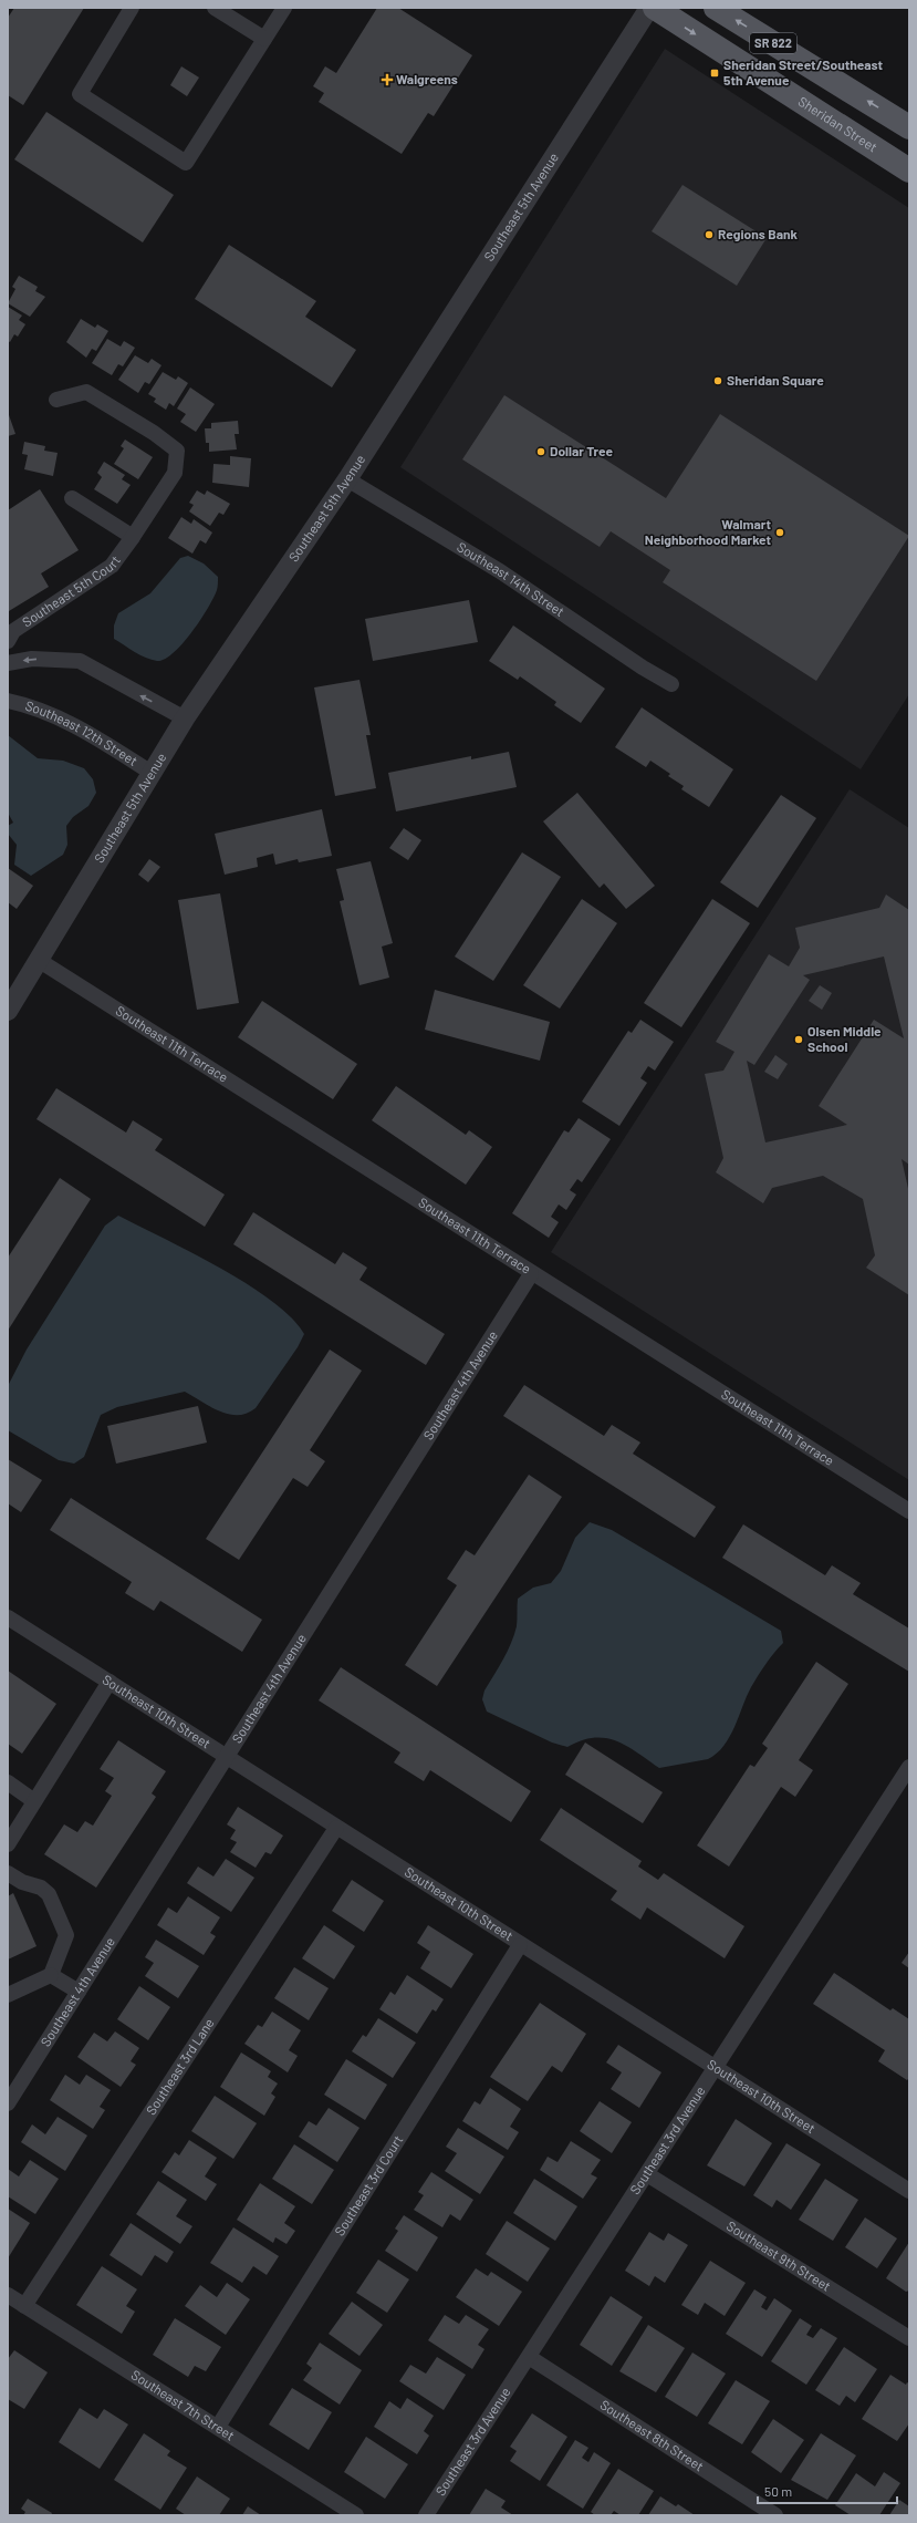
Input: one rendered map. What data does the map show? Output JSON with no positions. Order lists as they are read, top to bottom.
{
  "streets": {
    "main road": ["SR 822", "Sheridan Street"],
    "street": [
      "Southeast 5th Avenue",
      "Southeast 14th Street",
      "Southeast 5th Court",
      "Southeast 12th Street",
      "Southeast 11th Terrace",
      "Southeast 4th Avenue",
      "Southeast 10th Street",
      "Southeast 3rd Lane",
      "Southeast 3rd Avenue",
      "Southeast 3rd Court",
      "Southeast 9th Street",
      "Southeast 7th Street",
      "Southeast 8th Street"
    ]
  },
  "crossings": [
    ["Southeast 5th Avenue", "Southeast 14th Street"],
    ["Southeast 5th Avenue", "Southeast 12th Street"],
    ["Southeast 5th Avenue", "Southeast 11th Terrace"],
    ["Southeast 11th Terrace", "Southeast 4th Avenue"],
    ["Southeast 4th Avenue", "Southeast 10th Street"],
    ["Southeast 10th Street", "Southeast 3rd Lane"],
    ["Southeast 10th Street", "Southeast 3rd Avenue"],
    ["Southeast 10th Street", "Southeast 3rd Court"],
    ["Southeast 3rd Lane", "Southeast 7th Street"],
    ["Southeast 3rd Avenue", "Southeast 9th Street"],
    ["Southeast 3rd Avenue", "Southeast 8th Street"],
    ["Southeast 3rd Court", "Southeast 7th Street"]
  ],
  "places": {
    "transit": ["Sheridan Street/Southeast 5th Avenue"],
    "health": ["Walgreens"],
    "other": [
      "Regions Bank",
      "Sheridan Square",
      "Dollar Tree",
      "Walmart Neighborhood Market",
      "Olsen Middle School"
    ]
  },
  "scale_bar": "50 m"
}
